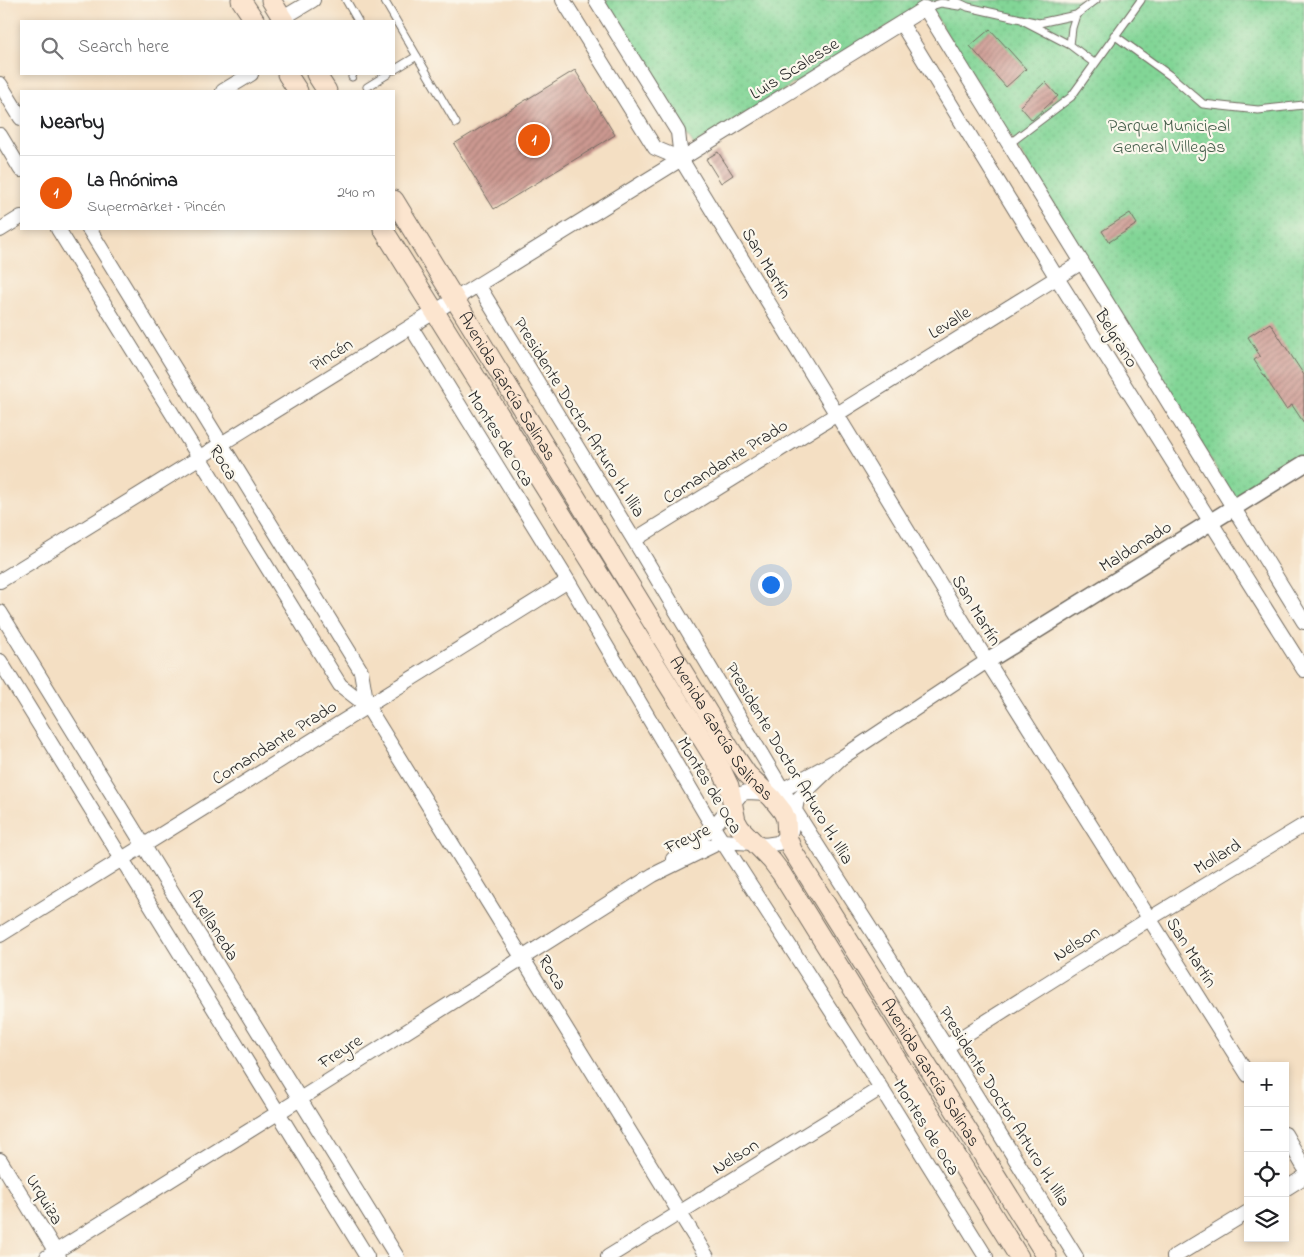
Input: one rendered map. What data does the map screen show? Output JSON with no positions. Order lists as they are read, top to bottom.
{
  "streets": {
    "main road": ["Avenida García Salinas"],
    "street": [
      "Luis Scalesse",
      "San Martín",
      "Levalle",
      "Belgrano",
      "Pincén",
      "Presidente Doctor Arturo H. Illia",
      "Montes de Oca",
      "Comandante Prado",
      "Roca",
      "Maldonado",
      "Freyre",
      "Mollard",
      "Avellaneda",
      "Nelson",
      "Urquiza"
    ]
  },
  "crossings": [
    ["Luis Scalesse", "San Martín"],
    ["Luis Scalesse", "Belgrano"],
    ["Luis Scalesse", "Pincén"],
    ["San Martín", "Levalle"],
    ["San Martín", "Pincén"],
    ["San Martín", "Comandante Prado"],
    ["San Martín", "Maldonado"],
    ["San Martín", "Mollard"],
    ["San Martín", "Nelson"],
    ["Levalle", "Belgrano"],
    ["Levalle", "Comandante Prado"],
    ["Belgrano", "Maldonado"],
    ["Pincén", "Avenida García Salinas"],
    ["Pincén", "Presidente Doctor Arturo H. Illia"],
    ["Pincén", "Montes de Oca"],
    ["Pincén", "Roca"],
    ["Avenida García Salinas", "Presidente Doctor Arturo H. Illia"],
    ["Avenida García Salinas", "Freyre"],
    ["Presidente Doctor Arturo H. Illia", "Comandante Prado"],
    ["Presidente Doctor Arturo H. Illia", "Freyre"],
    ["Presidente Doctor Arturo H. Illia", "Nelson"],
    ["Montes de Oca", "Comandante Prado"],
    ["Montes de Oca", "Freyre"],
    ["Montes de Oca", "Nelson"],
    ["Comandante Prado", "Roca"],
    ["Comandante Prado", "Avellaneda"],
    ["Roca", "Freyre"],
    ["Roca", "Nelson"],
    ["Freyre", "Avellaneda"],
    ["Freyre", "Urquiza"],
    ["Mollard", "Nelson"]
  ],
  "parks": ["Parque Municipal General Villegas"],
  "page": {
    "search": "Search here",
    "heading": "Nearby",
    "pins": "1",
    "list": [
      {
        "mark": "1",
        "name": "La Anónima",
        "note": "Supermarket · Pincén",
        "value": "240 m"
      }
    ],
    "map_buttons": ["+", "−"]
  }
}
